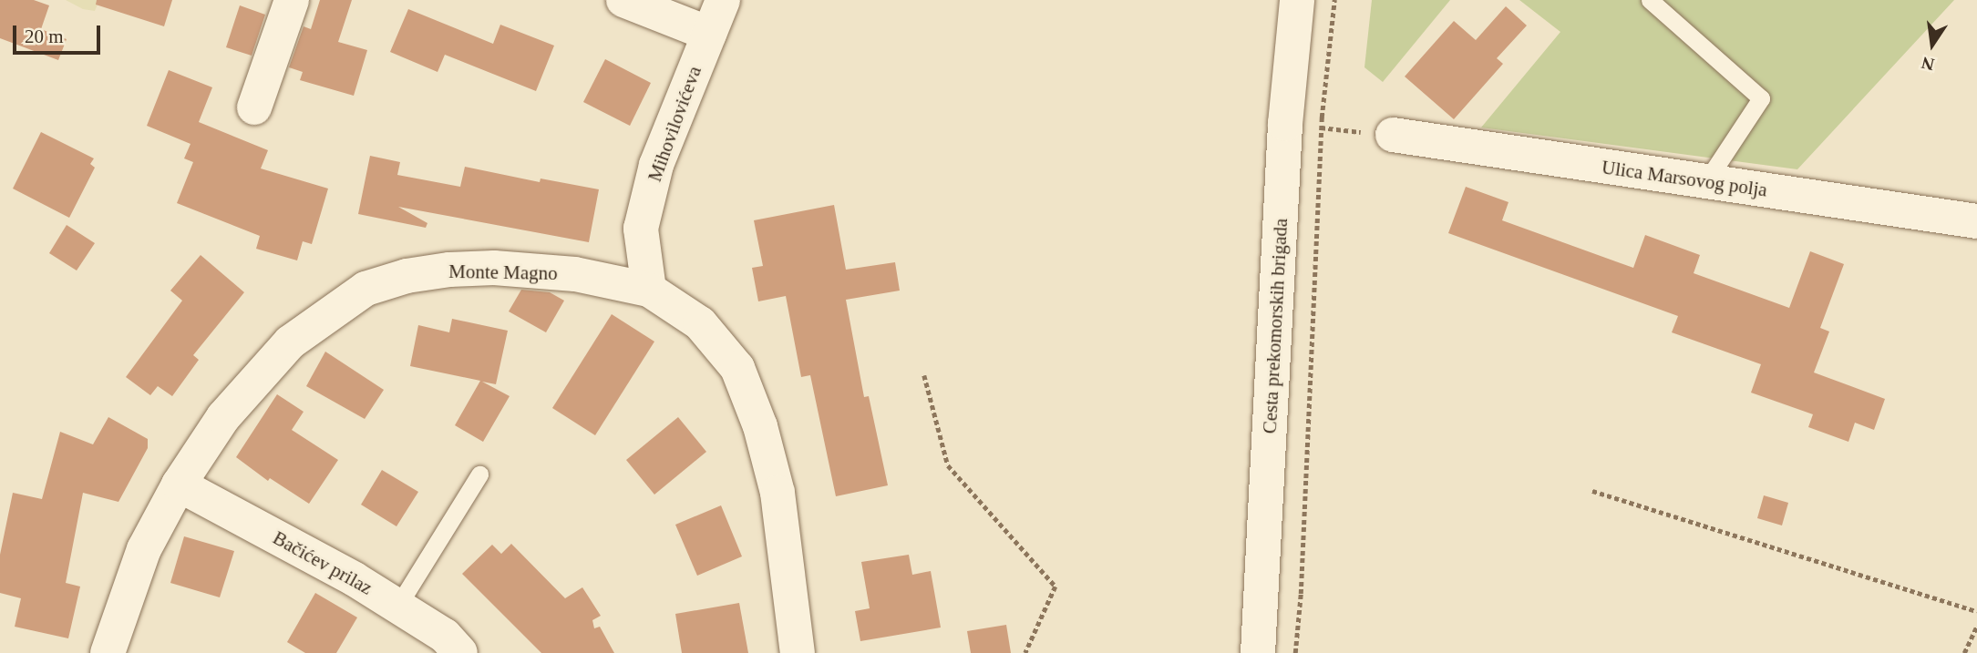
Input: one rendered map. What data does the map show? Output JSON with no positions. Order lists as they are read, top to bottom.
{
  "streets": {
    "street": [
      "Mihovilovićeva",
      "Ulica Marsovog polja",
      "Monte Magno",
      "Cesta prekomorskih brigada",
      "Bačićev prilaz"
    ]
  },
  "crossings": [
    ["Mihovilovićeva", "Monte Magno"],
    ["Monte Magno", "Bačićev prilaz"]
  ],
  "scale_bar": "20 m",
  "north": "bottom"
}
